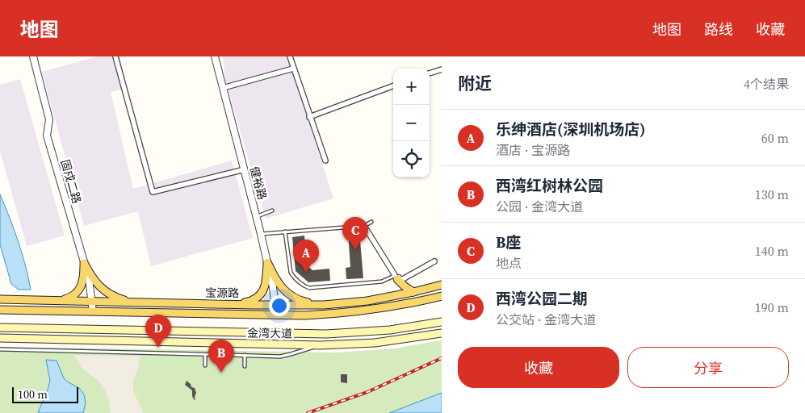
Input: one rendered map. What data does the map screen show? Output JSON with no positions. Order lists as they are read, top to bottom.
{
  "streets": {
    "main road": ["宝源路", "金湾大道"],
    "street": ["固戍二路", "健裕路"]
  },
  "crossings": [
    ["固戍二路", "宝源路"],
    ["健裕路", "宝源路"]
  ],
  "scale_bar": "100 m",
  "page": {
    "header": "地图",
    "nav": ["地图", "路线", "收藏"],
    "heading": ["附近", "4个结果"],
    "map_buttons": ["+", "−"],
    "list": [
      {
        "mark": "A",
        "name": "乐绅酒店(深圳机场店)",
        "note": "酒店 · 宝源路",
        "value": "60 m"
      },
      {
        "mark": "B",
        "name": "西湾红树林公园",
        "note": "公园 · 金湾大道",
        "value": "130 m"
      },
      {
        "mark": "C",
        "name": "B座",
        "note": "地点",
        "value": "140 m"
      },
      {
        "mark": "D",
        "name": "西湾公园二期",
        "note": "公交站 · 金湾大道",
        "value": "190 m"
      }
    ],
    "pins": [
      "C",
      "A",
      "D",
      "B"
    ],
    "buttons": ["收藏", "分享"],
    "scale": "100 m"
  }
}
